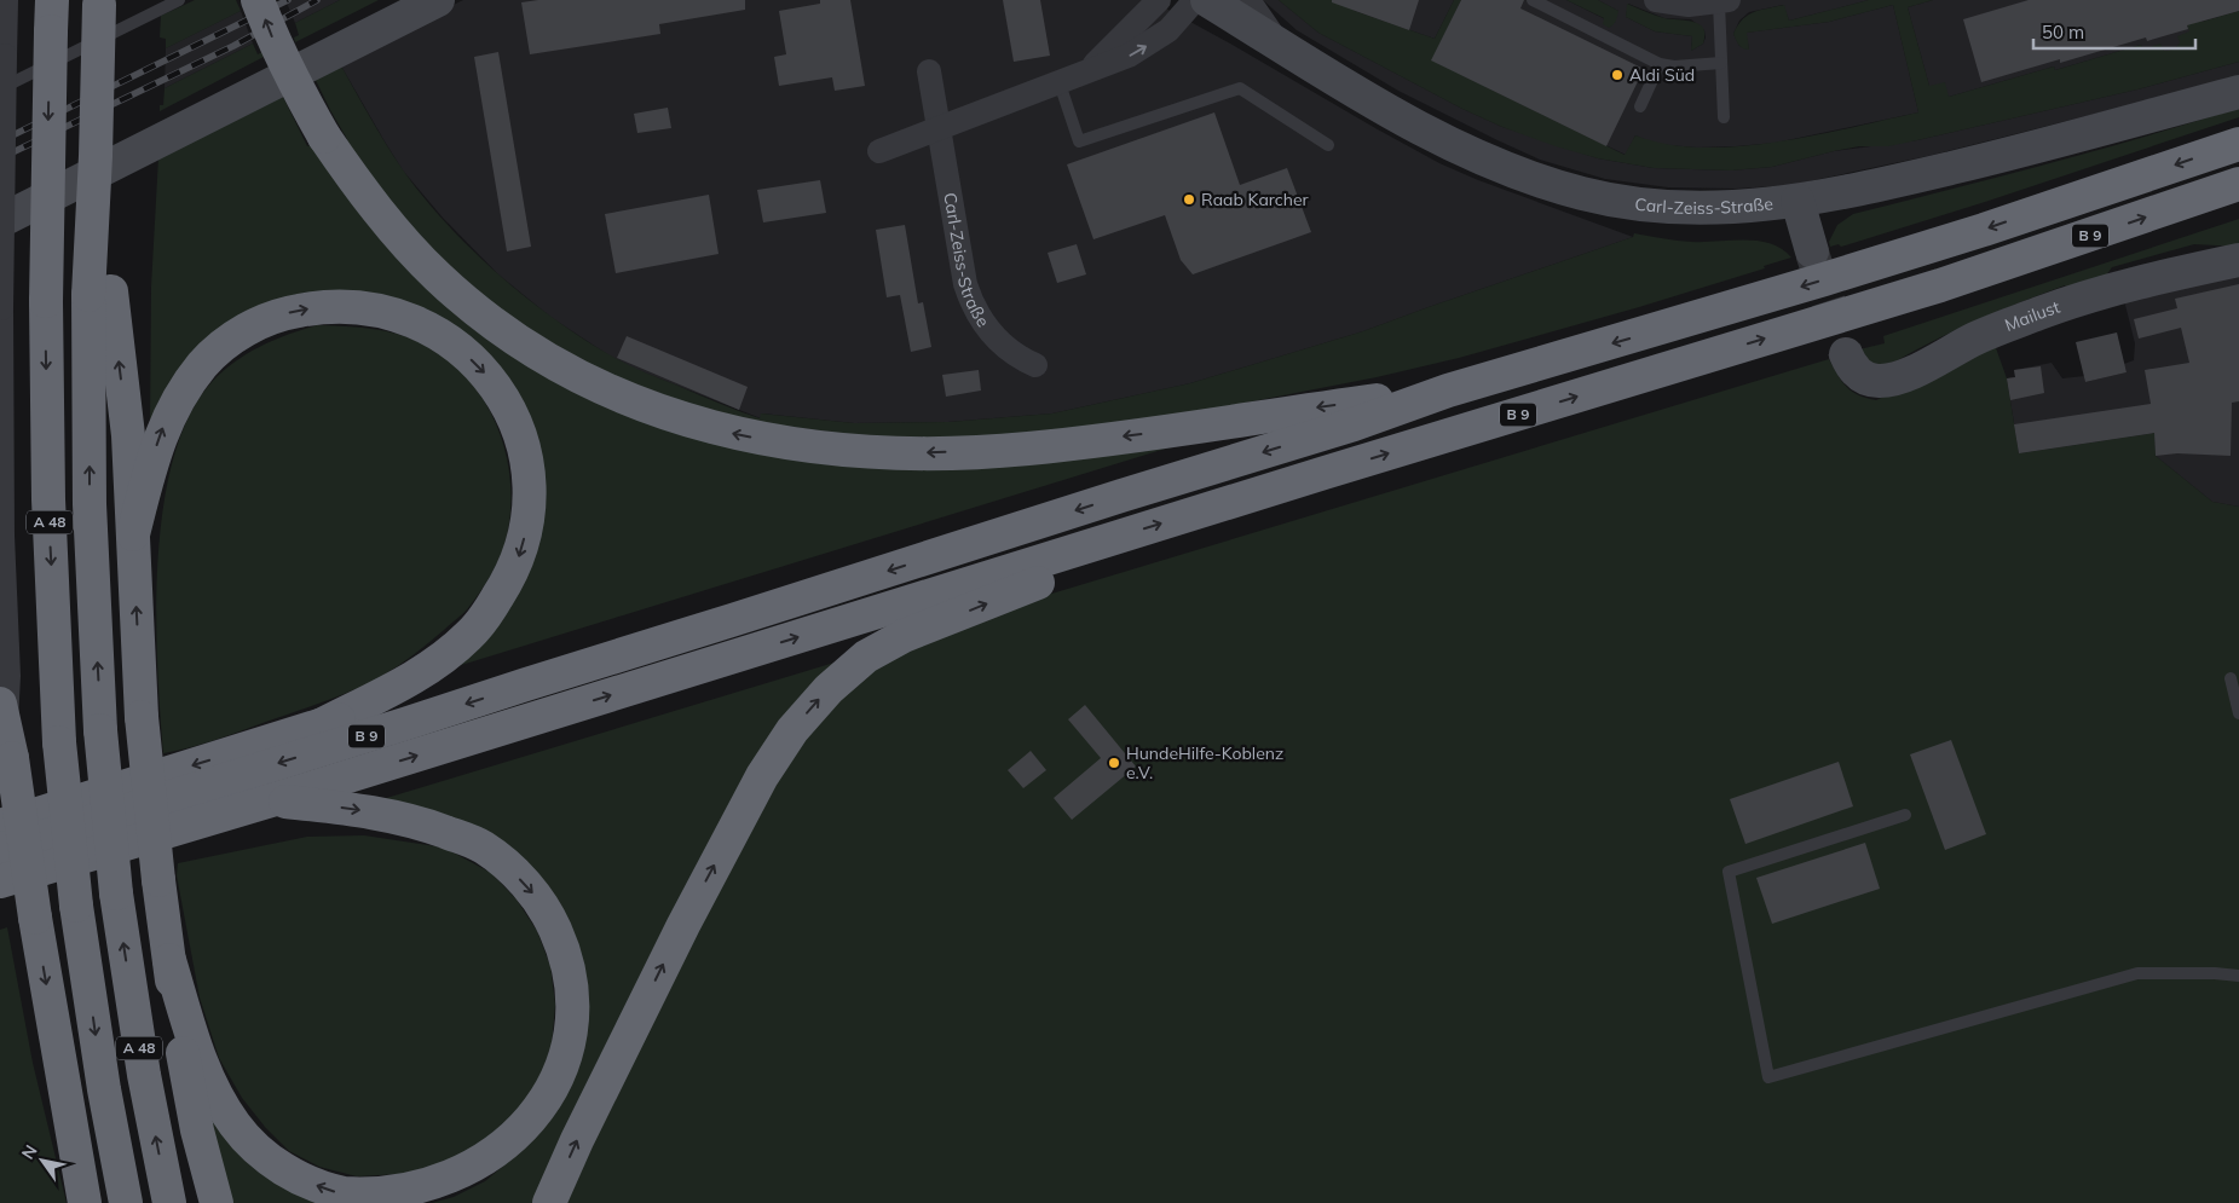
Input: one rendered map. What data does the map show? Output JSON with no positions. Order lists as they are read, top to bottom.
{
  "streets": {
    "highway": ["B 9", "A 48"],
    "main road": ["Carl-Zeiss-Straße", "Mailust"]
  },
  "places": ["Aldi Süd", "Raab Karcher", "HundeHilfe-Koblenz e.V."],
  "scale_bar": "50 m",
  "north": "top left"
}
